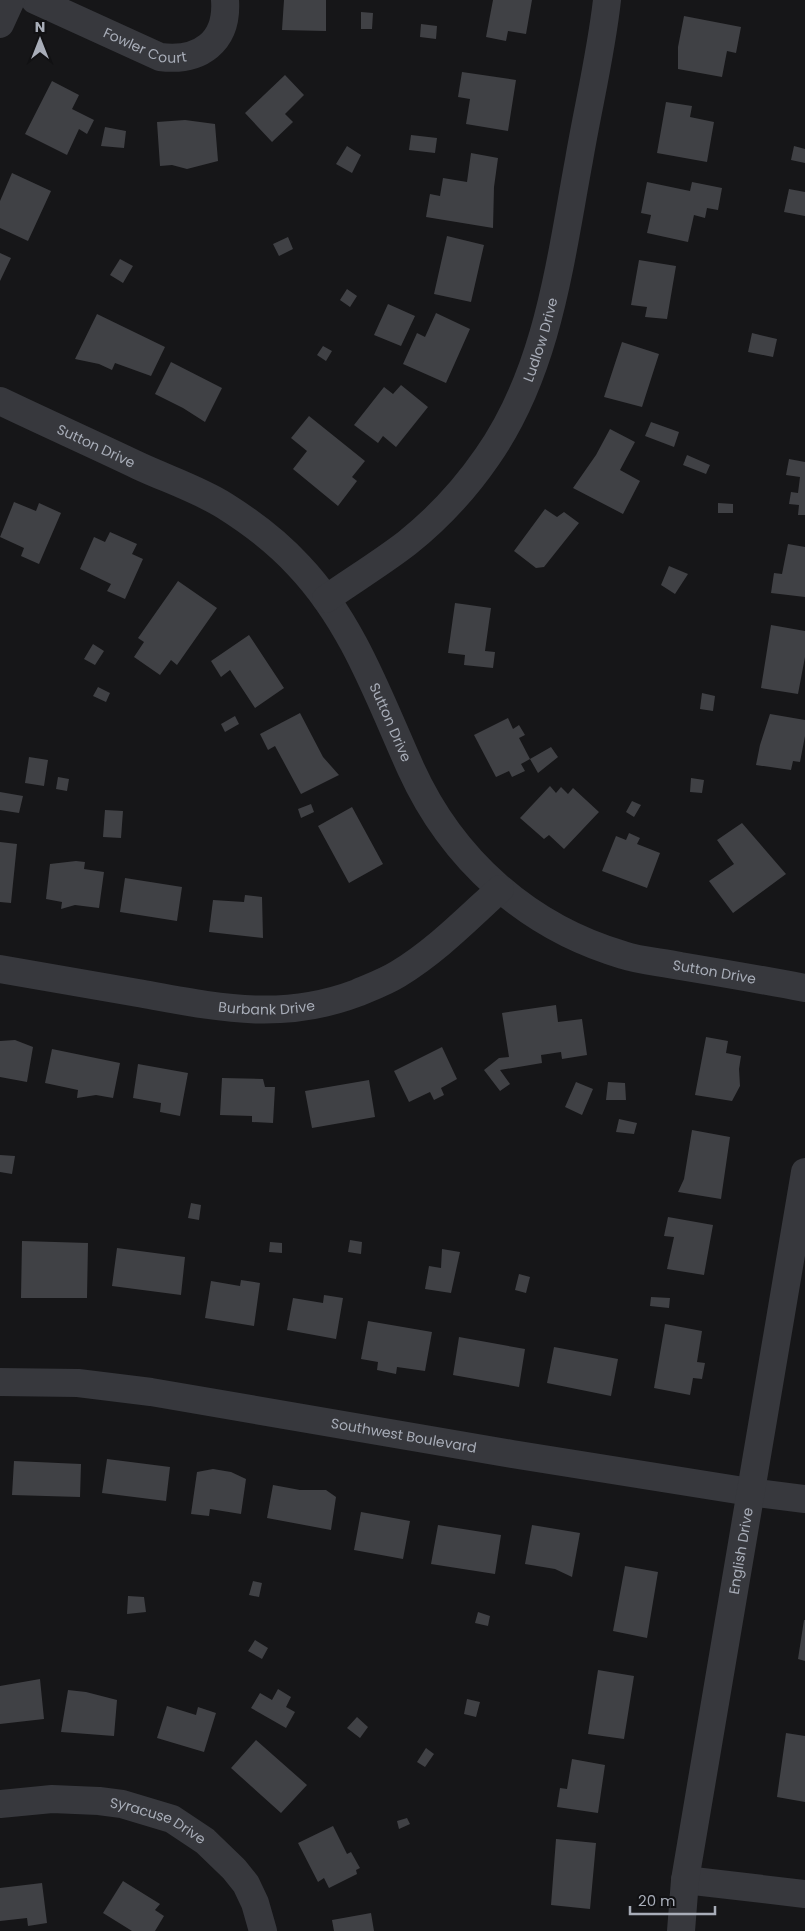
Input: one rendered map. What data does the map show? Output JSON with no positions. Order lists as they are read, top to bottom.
{
  "streets": {
    "street": [
      "Fowler Court",
      "Ludlow Drive",
      "Sutton Drive",
      "Burbank Drive",
      "Southwest Boulevard",
      "English Drive",
      "Syracuse Drive"
    ]
  },
  "crossings": [
    ["Ludlow Drive", "Sutton Drive"],
    ["Sutton Drive", "Burbank Drive"],
    ["Southwest Boulevard", "English Drive"]
  ],
  "scale_bar": "20 m",
  "north": "top"
}
